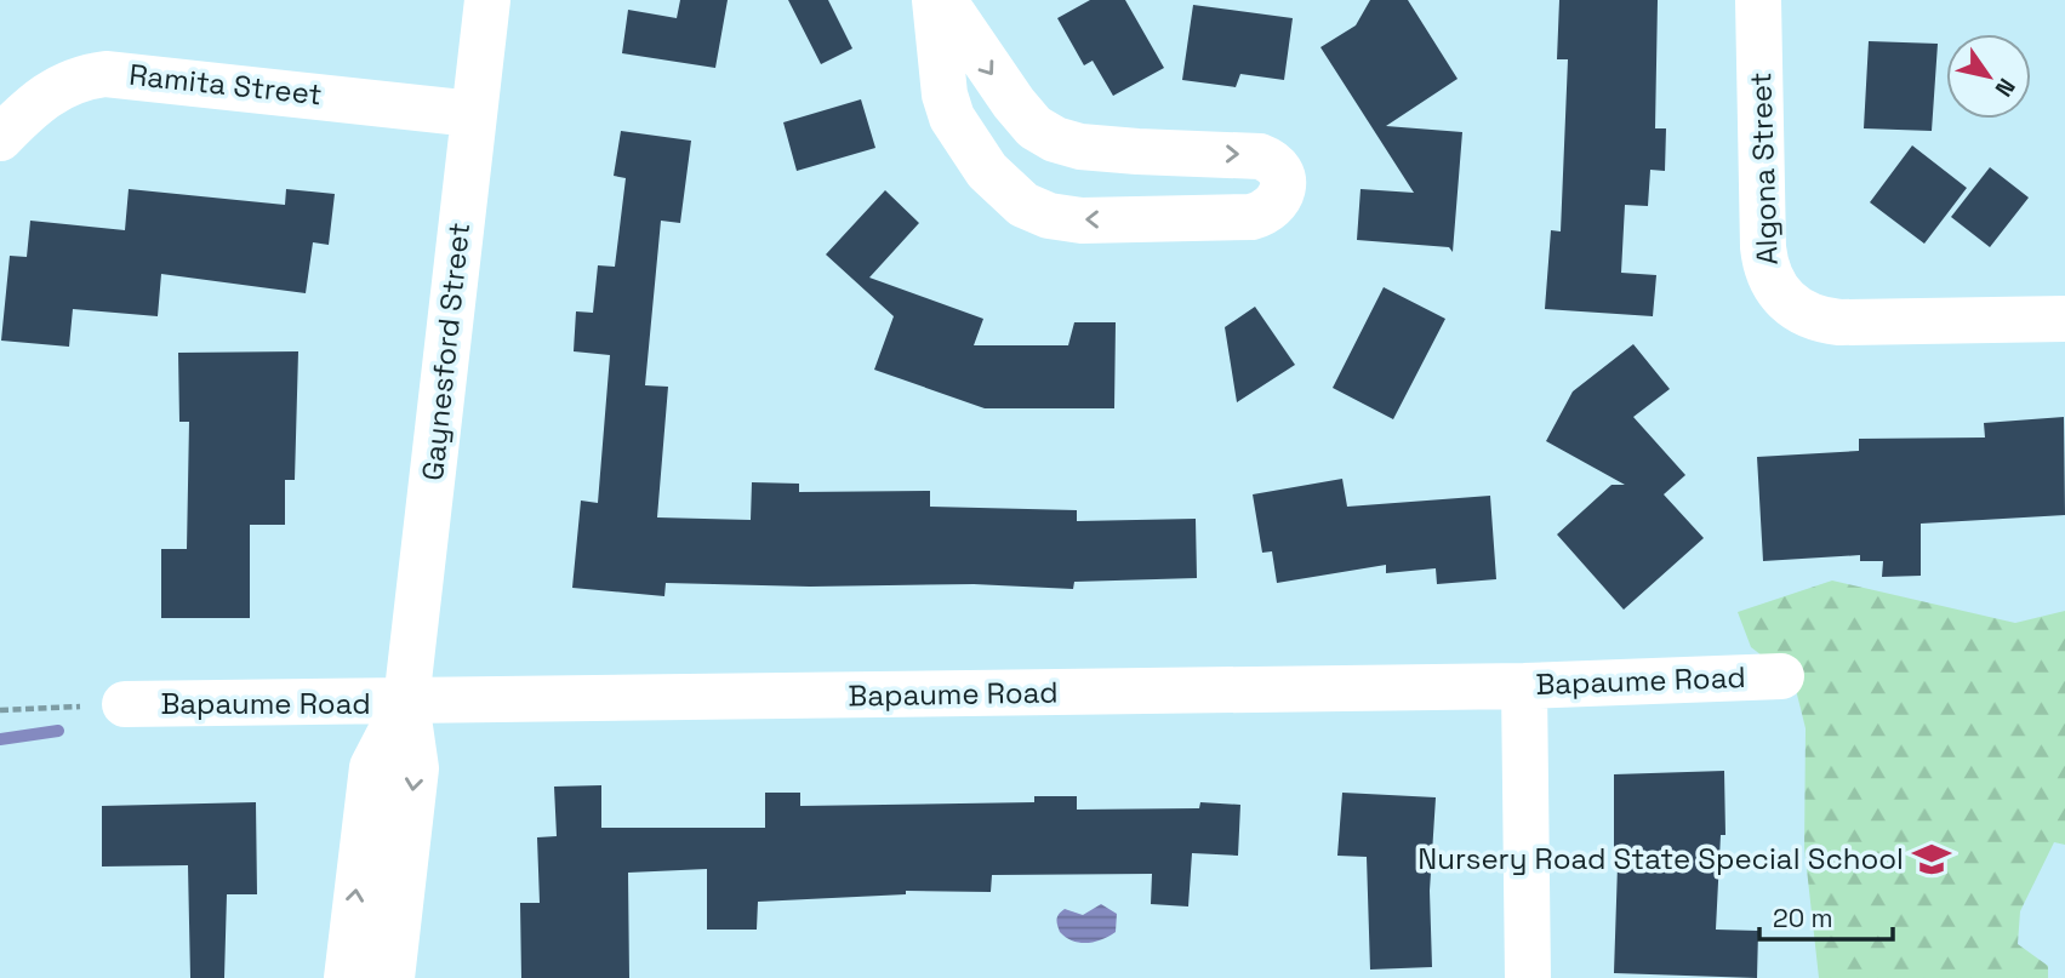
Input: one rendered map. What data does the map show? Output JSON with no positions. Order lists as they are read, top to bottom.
{
  "streets": {
    "street": [
      "Ramita Street",
      "Algona Street",
      "Gaynesford Street",
      "Bapaume Road"
    ]
  },
  "crossings": [
    ["Ramita Street", "Gaynesford Street"],
    ["Gaynesford Street", "Bapaume Road"]
  ],
  "places": {
    "school or university": ["Nursery Road State Special School"]
  },
  "scale_bar": "20 m",
  "north": "bottom right"
}
